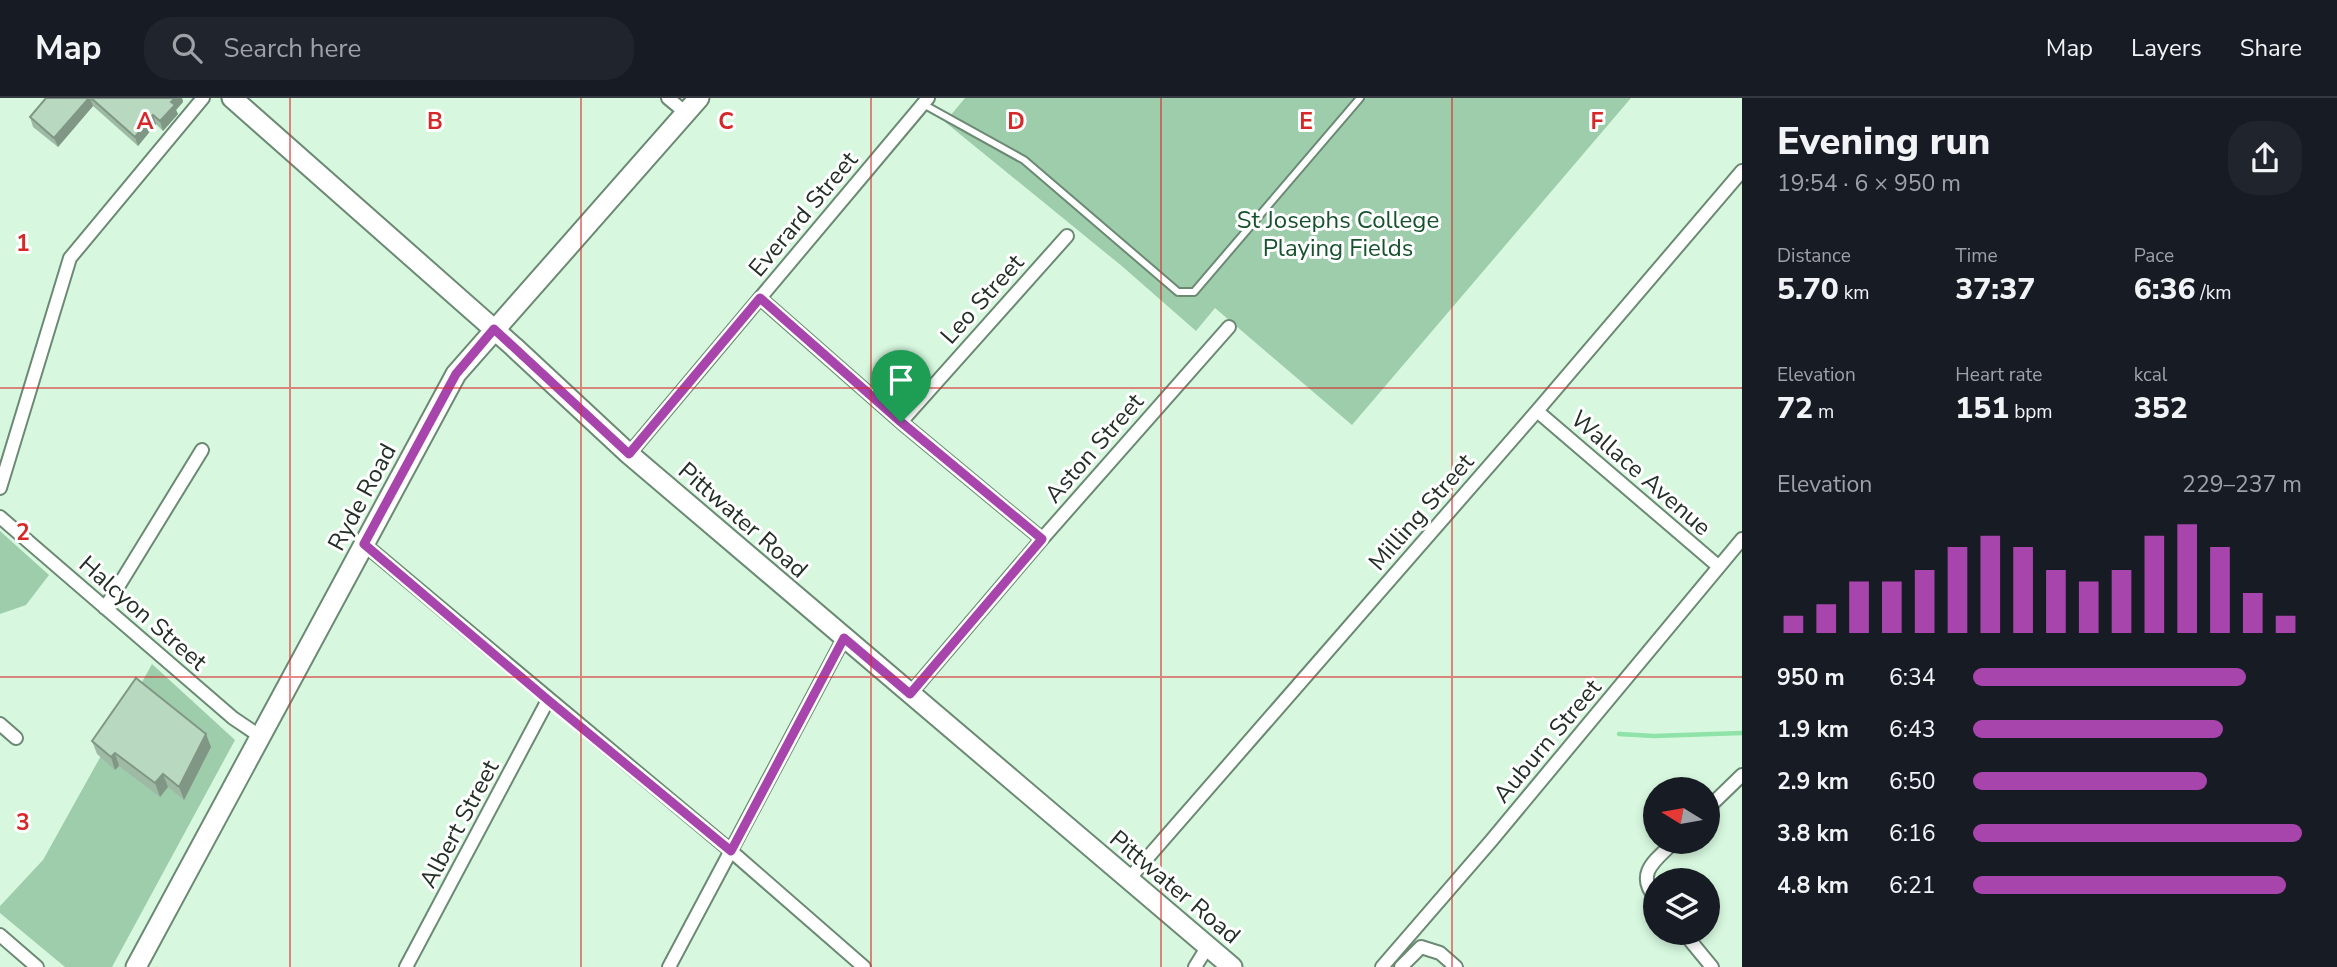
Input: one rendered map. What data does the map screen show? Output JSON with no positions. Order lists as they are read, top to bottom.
{
  "streets": {
    "main road": ["Ryde Road", "Pittwater Road"],
    "street": [
      "Everard Street",
      "Leo Street",
      "Aston Street",
      "Wallace Avenue",
      "Milling Street",
      "Halcyon Street",
      "Auburn Street",
      "Albert Street"
    ]
  },
  "crossings": [
    ["Everard Street", "Pittwater Road"],
    ["Aston Street", "Pittwater Road"],
    ["Wallace Avenue", "Milling Street"],
    ["Wallace Avenue", "Auburn Street"],
    ["Ryde Road", "Pittwater Road"],
    ["Ryde Road", "Halcyon Street"],
    ["Milling Street", "Pittwater Road"]
  ],
  "parks": ["St Josephs College Playing Fields"],
  "north": "left",
  "page": {
    "header": "Map",
    "search": "Search here",
    "nav": ["Map", "Layers", "Share"],
    "heading": ["Evening run", "19:54 · 6 × 950 m"],
    "stats": [
      ["Distance", "5.70 km"],
      ["Time", "37:37"],
      ["Pace", "6:36 /km"],
      ["Elevation", "72 m"],
      ["Heart rate", "151 bpm"],
      ["kcal", "352"]
    ],
    "chart": ["Elevation", "229–237 m"],
    "list": [
      {
        "name": "950 m",
        "note": "6:34"
      },
      {
        "name": "1.9 km",
        "note": "6:43"
      },
      {
        "name": "2.9 km",
        "note": "6:50"
      },
      {
        "name": "3.8 km",
        "note": "6:16"
      },
      {
        "name": "4.8 km",
        "note": "6:21"
      }
    ]
  },
  "grid": {
    "columns": [
      "A",
      "B",
      "C",
      "D",
      "E",
      "F"
    ],
    "rows": ["1", "2", "3"]
  }
}
